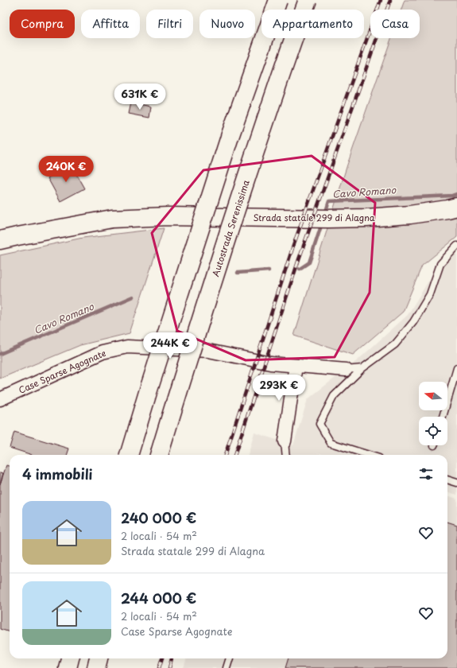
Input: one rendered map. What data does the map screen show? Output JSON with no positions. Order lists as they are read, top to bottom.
{
  "streets": {
    "main road": ["Strada statale 299 di Alagna", "Autostrada Serenissima"],
    "street": ["Case Sparse Agognate"]
  },
  "water": ["Cavo Romano"],
  "north": "left",
  "page": {
    "chip": [
      "Compra",
      "Affitta",
      "Filtri",
      "Nuovo",
      "Appartamento",
      "Casa"
    ],
    "price": [
      "631K €",
      "240K €",
      "244K €",
      "293K €"
    ],
    "heading": "4 immobili",
    "list": [
      {
        "name": "240 000 €",
        "note": "2 locali · 54 m² · Strada statale 299 di Alagna"
      },
      {
        "name": "244 000 €",
        "note": "2 locali · 54 m² · Case Sparse Agognate"
      }
    ]
  }
}
